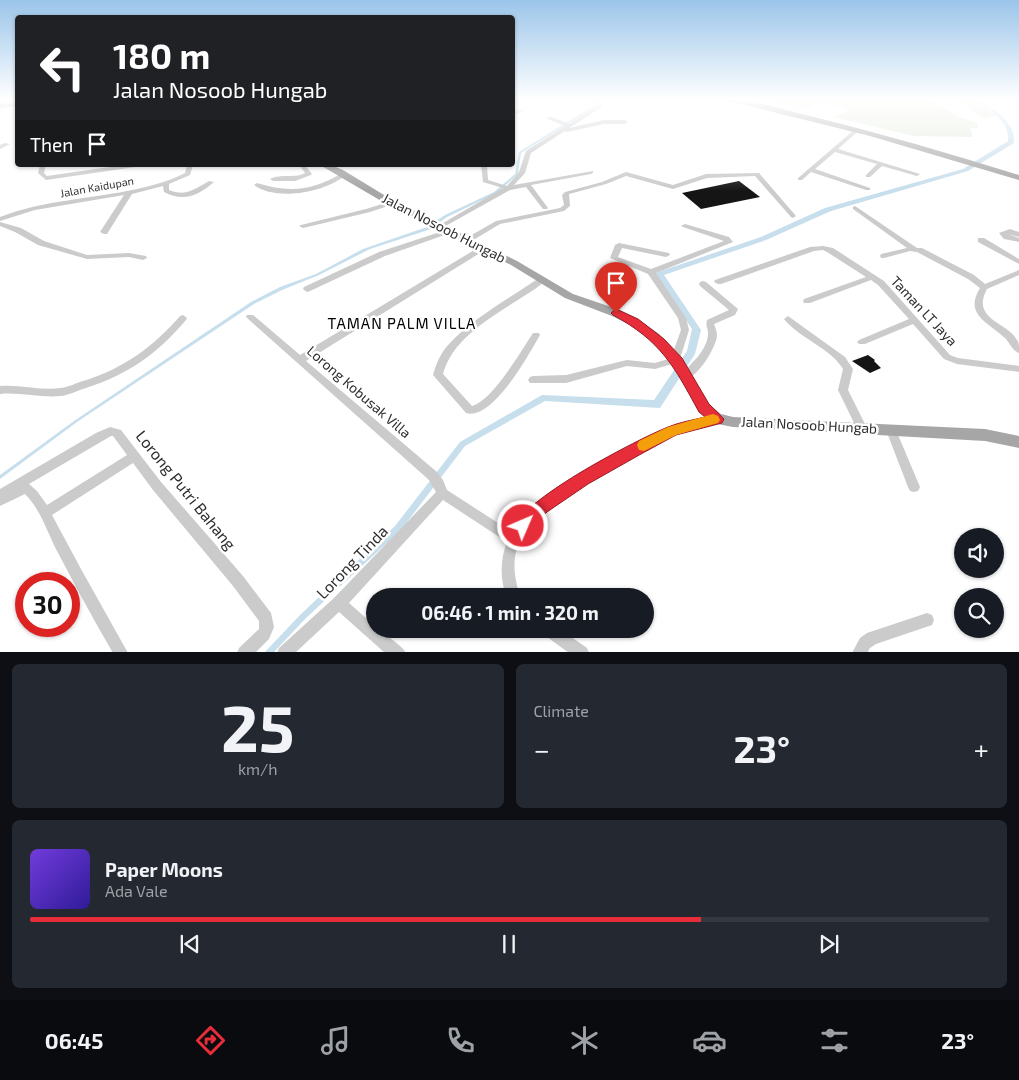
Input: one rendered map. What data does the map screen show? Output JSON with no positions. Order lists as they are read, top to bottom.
{
  "streets": {
    "main road": ["Jalan Nosoob Hungab"],
    "street": [
      "Jalan Kaidupan",
      "Taman LT Jaya",
      "Lorong Kobusak Villa",
      "Lorong Putri Bahang",
      "Lorong Tinda"
    ]
  },
  "crossings": [
    ["Lorong Kobusak Villa", "Lorong Tinda"]
  ],
  "districts": ["TAMAN PALM VILLA"],
  "page": {
    "turn": ["180 m", "Jalan Nosoob Hungab"],
    "then": "Then",
    "limit": "30",
    "trip": "06:46 · 1 min · 320 m",
    "tile": [
      ["25", "km/h"],
      "Climate"
    ],
    "heat": ["−", "23°", "+"],
    "song": ["Paper Moons", "Ada Vale"],
    "tabs": ["06:45", "23°"]
  }
}
